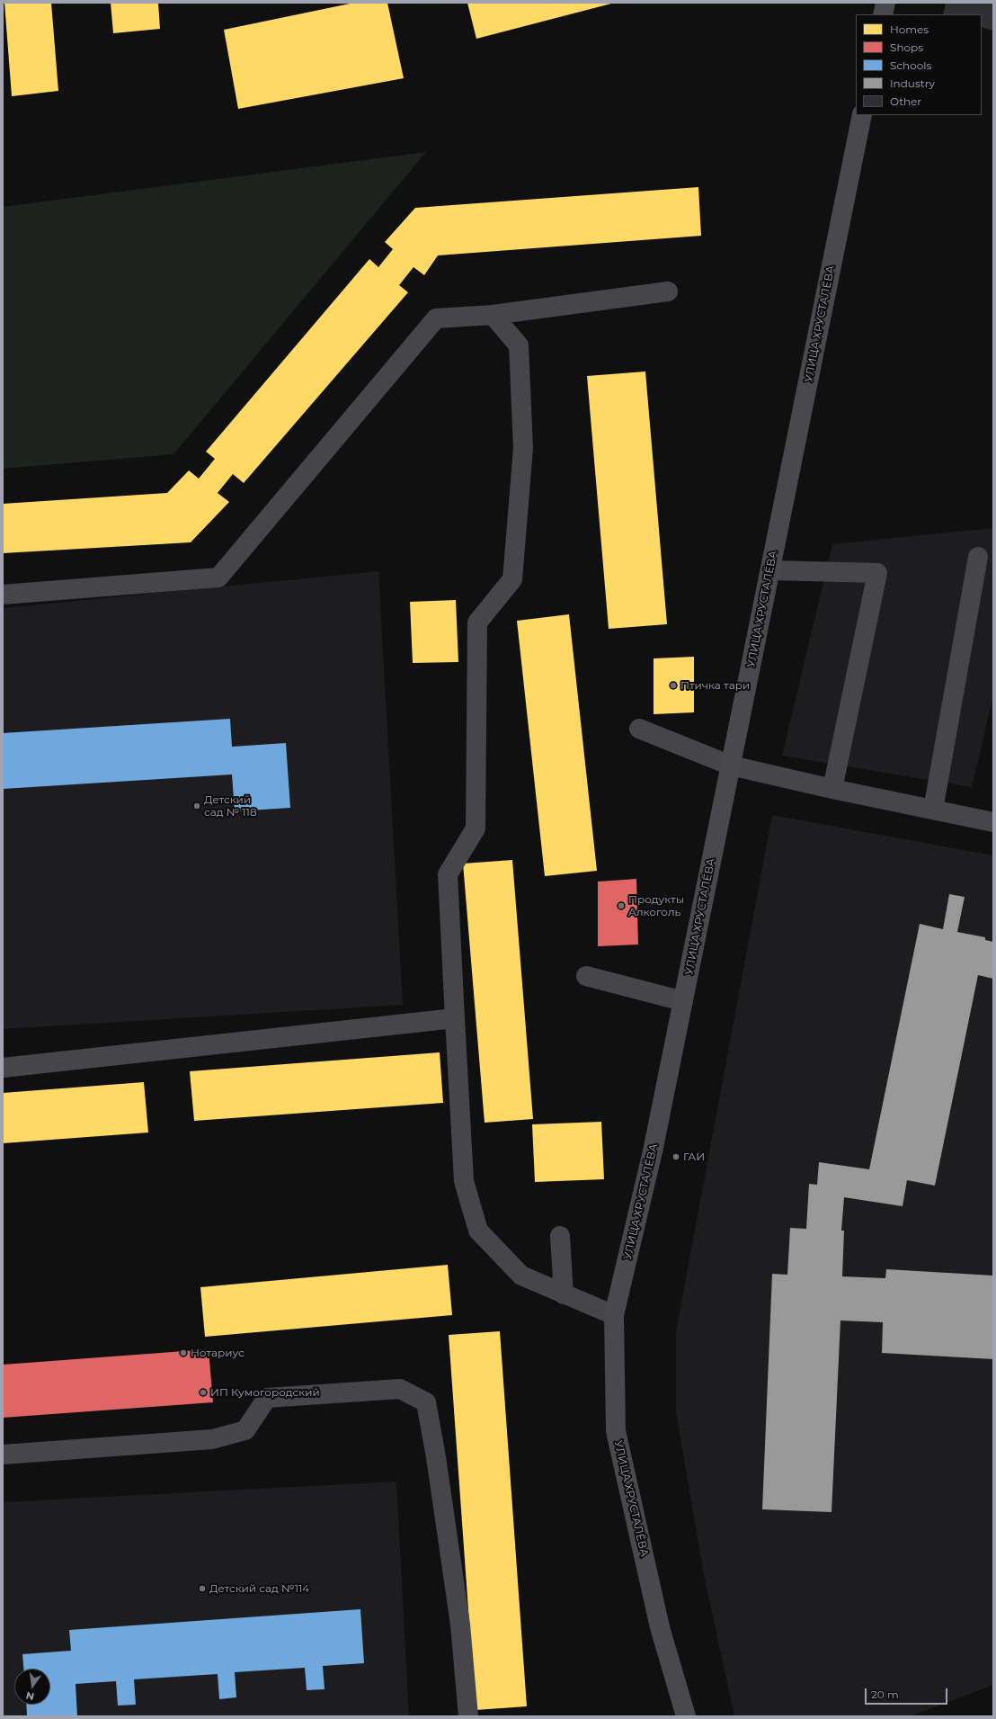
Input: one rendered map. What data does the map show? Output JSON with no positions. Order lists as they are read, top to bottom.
{
  "streets": {
    "main road": ["УЛИЦА ХРУСТАЛЁВА"]
  },
  "places": [
    "Птичка тари",
    "Детский сад № 118",
    "Продукты Алкоголь",
    "ГАИ",
    "Нотариус",
    "ИП Кумогородский",
    "Детский сад №114"
  ],
  "legend": [
    "Homes",
    "Shops",
    "Schools",
    "Industry",
    "Other"
  ],
  "scale_bar": "20 m",
  "north": "bottom"
}
